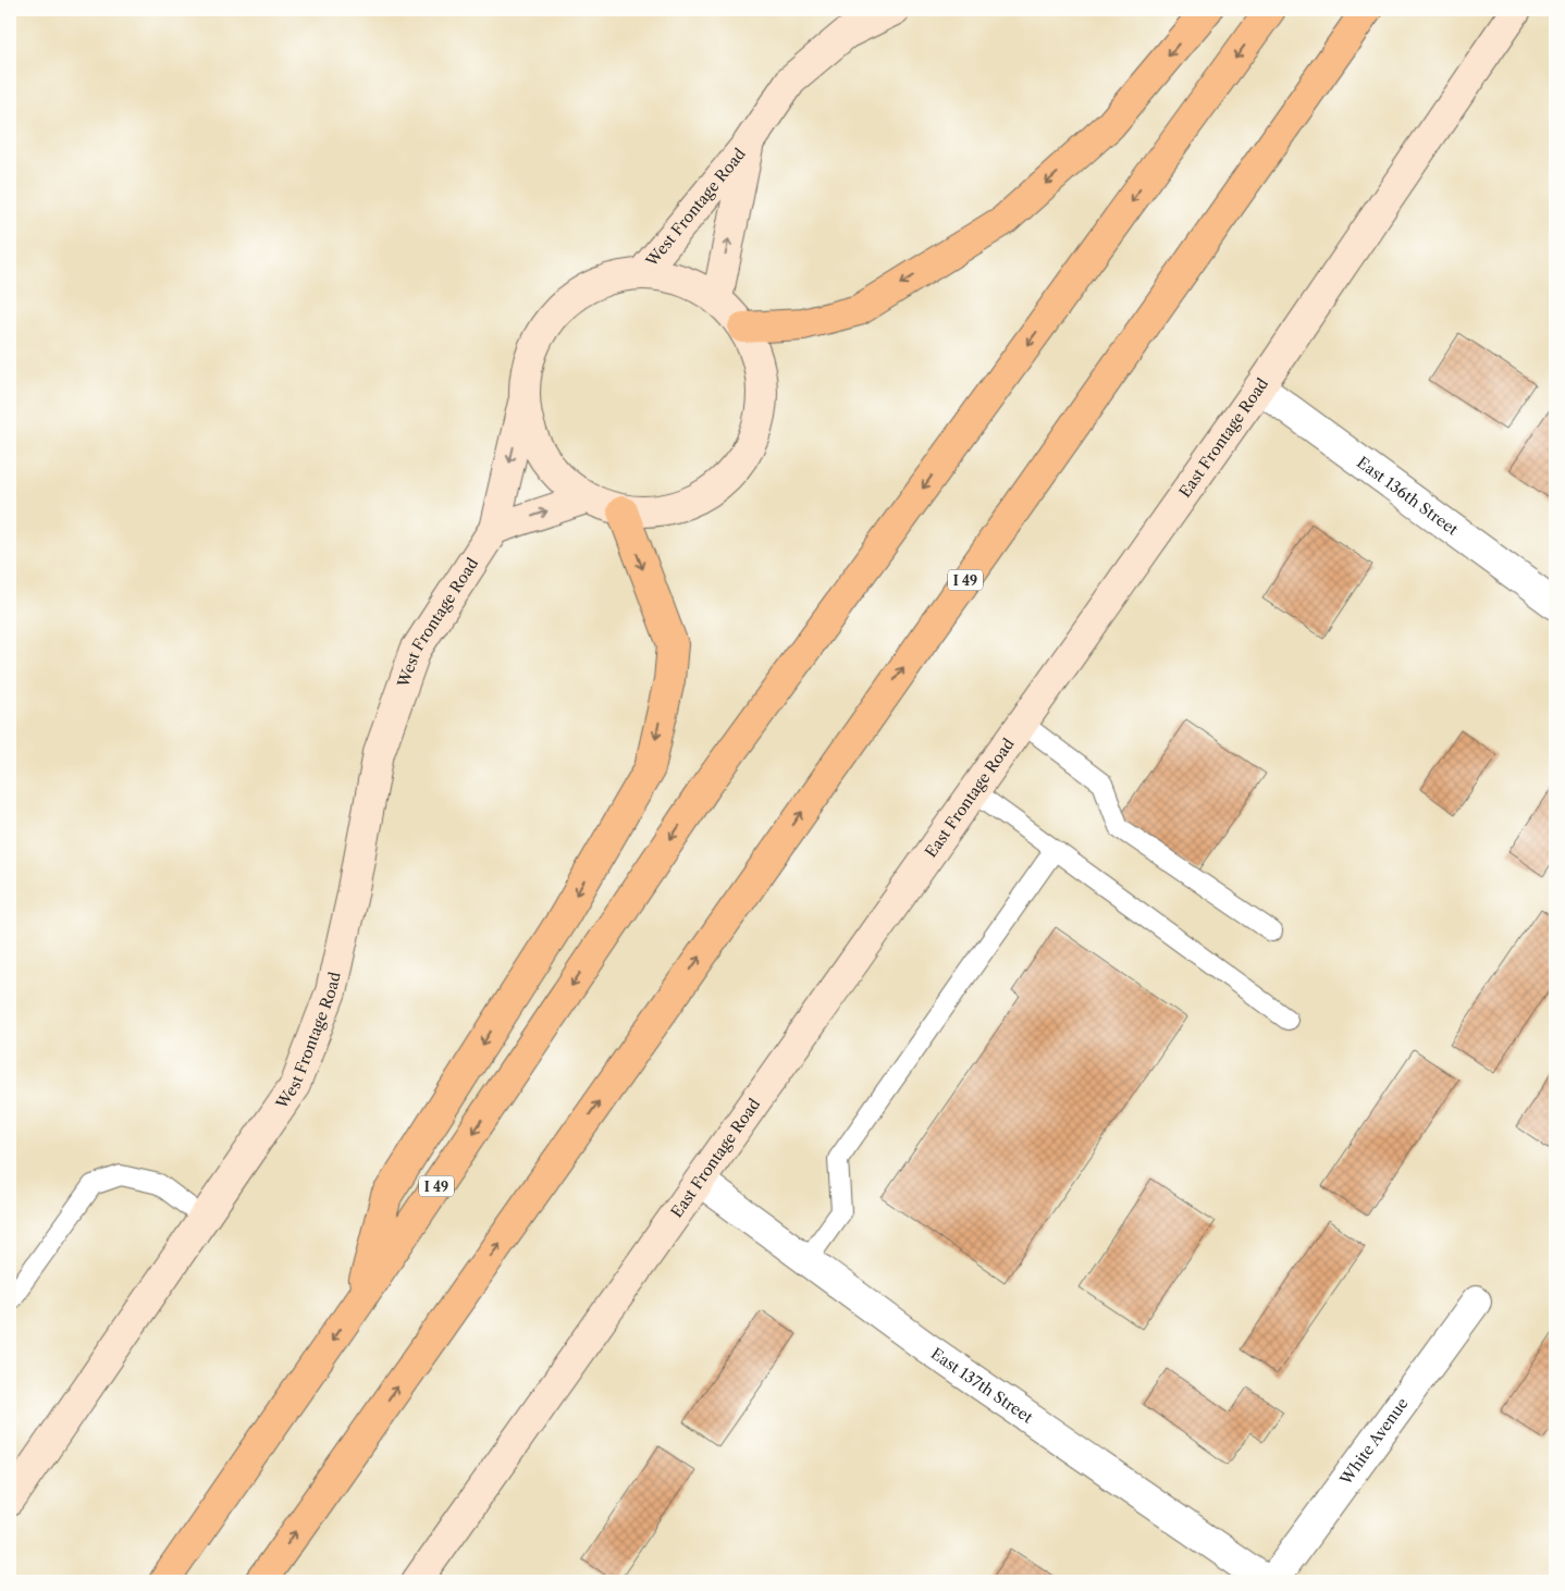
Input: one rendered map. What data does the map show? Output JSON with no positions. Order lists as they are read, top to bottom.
{
  "streets": {
    "highway": ["I 49"],
    "street": [
      "West Frontage Road",
      "East Frontage Road",
      "East 136th Street",
      "East 137th Street",
      "White Avenue"
    ]
  },
  "crossings": [
    ["East Frontage Road", "East 136th Street"],
    ["East Frontage Road", "East 137th Street"]
  ]
}
